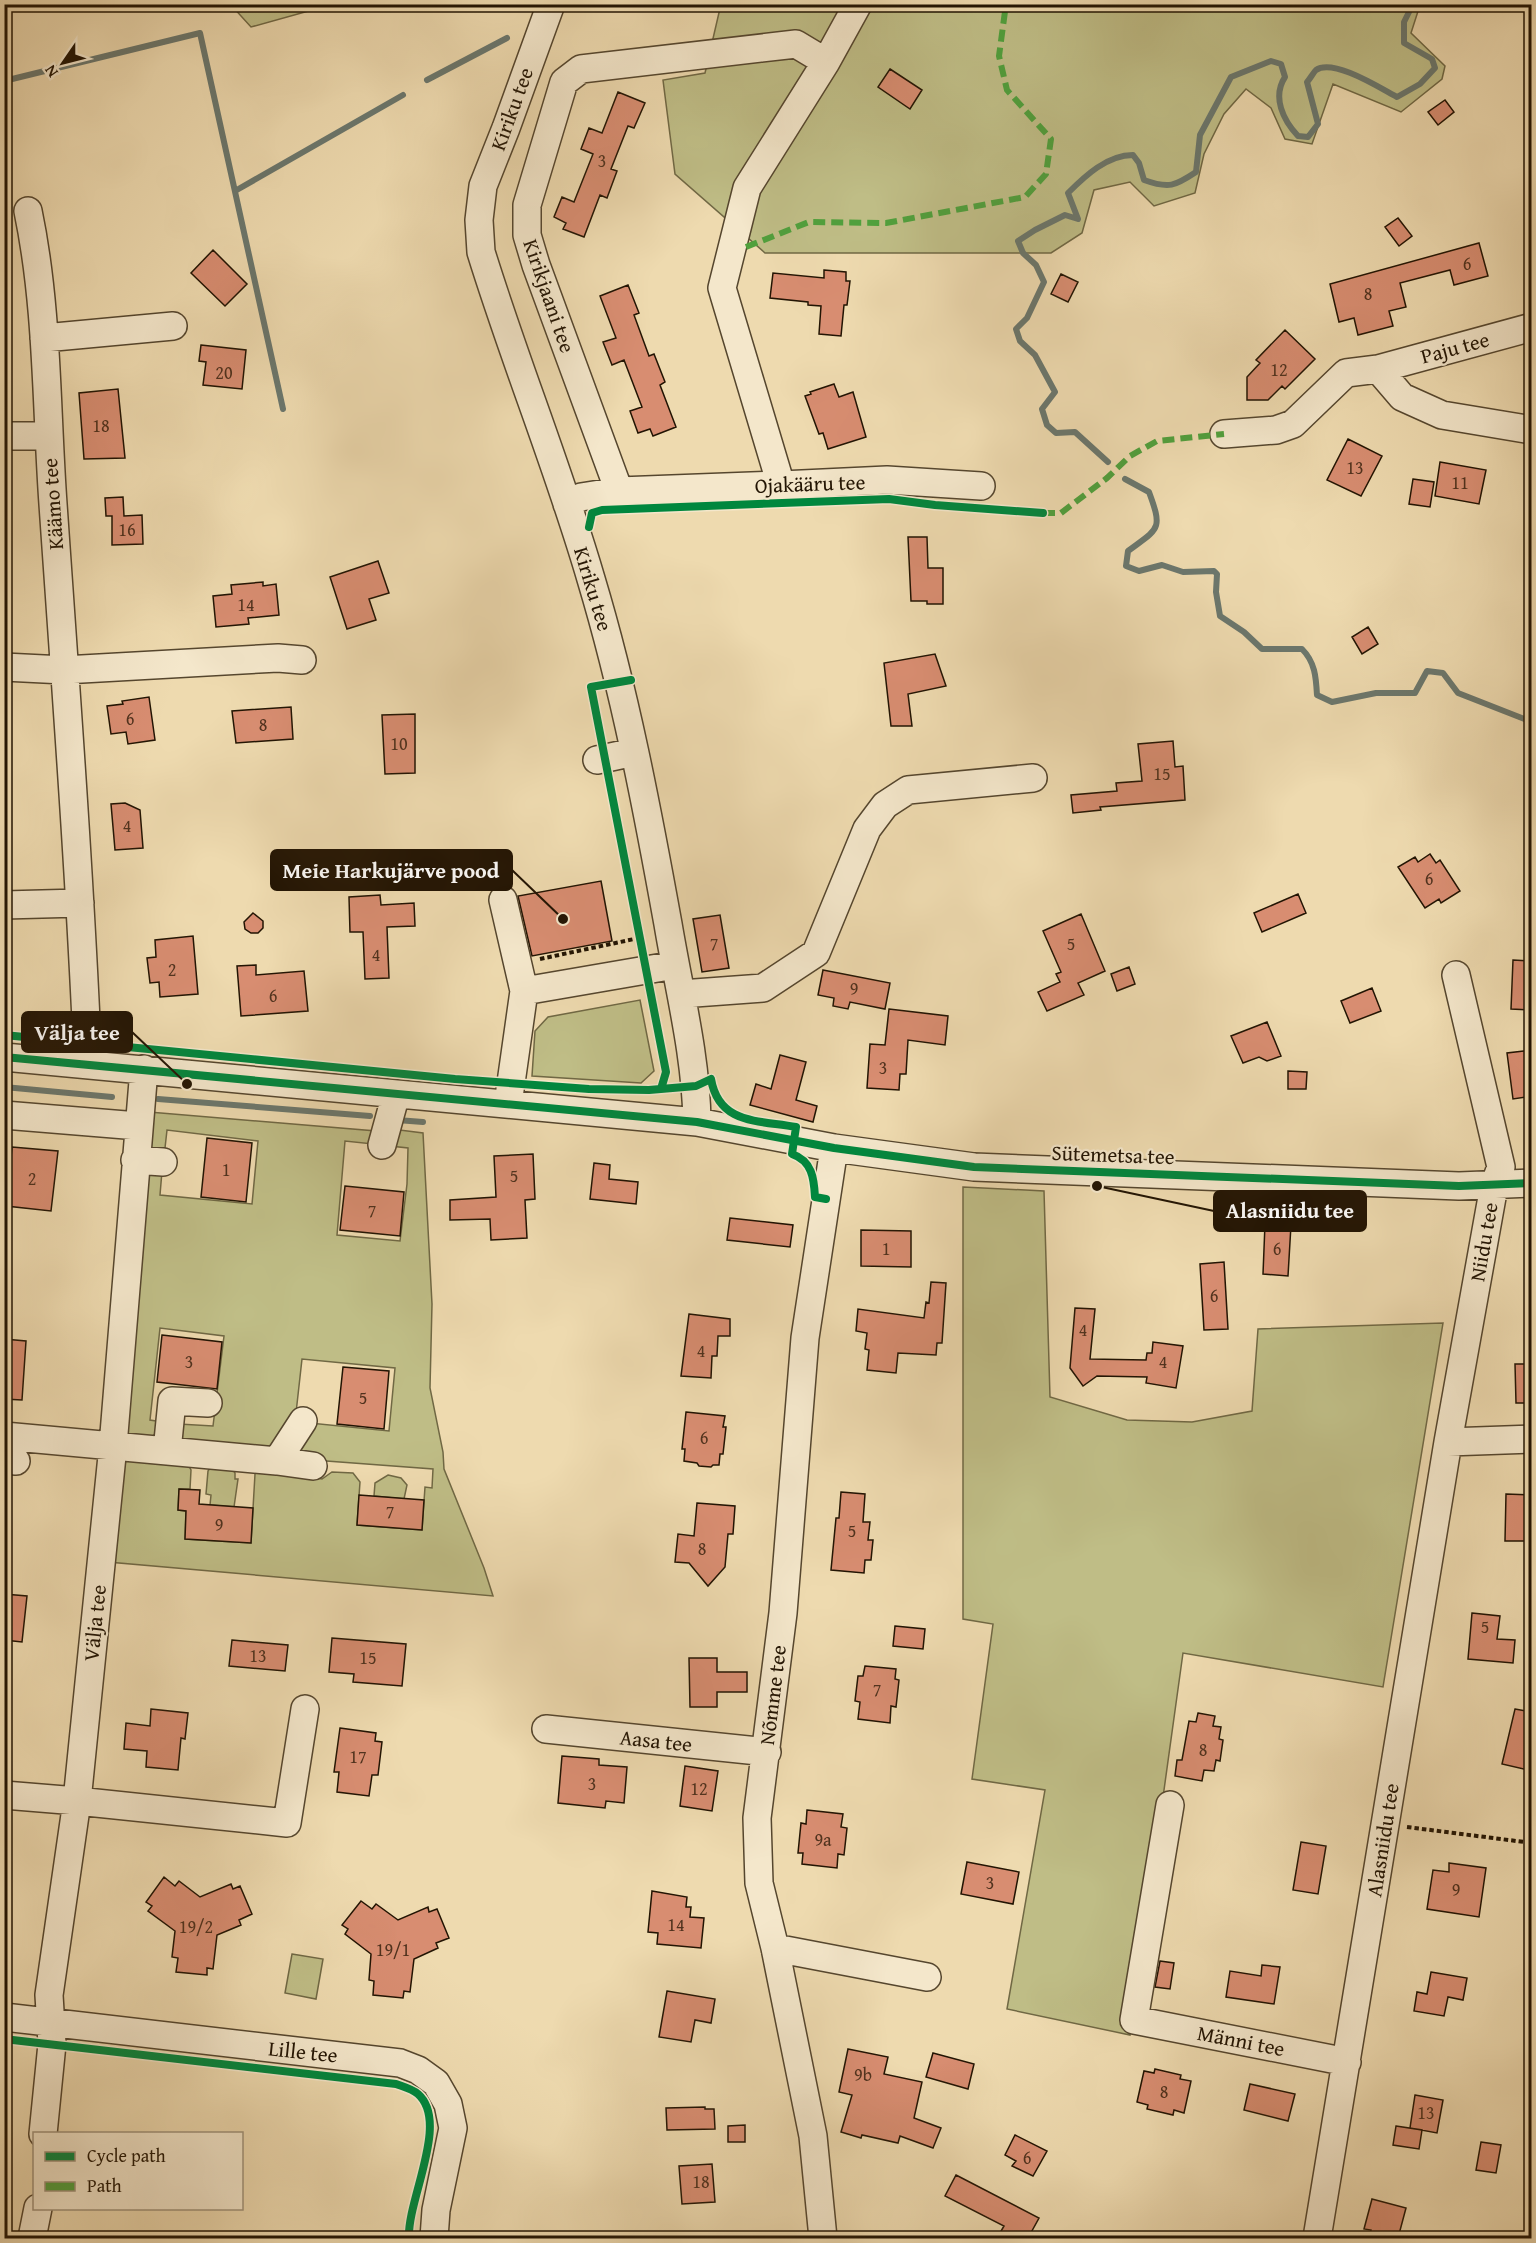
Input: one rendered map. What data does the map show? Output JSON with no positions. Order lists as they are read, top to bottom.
{
  "streets": {
    "street": [
      "Kiriku tee",
      "Kirikjaani tee",
      "Paju tee",
      "Ojakääru tee",
      "Käämo tee",
      "Sütemetsa tee",
      "Niidu tee",
      "Välja tee",
      "Nõmme tee",
      "Aasa tee",
      "Alasniidu tee",
      "Männi tee",
      "Lille tee"
    ]
  },
  "crossings": [
    ["Kiriku tee", "Sütemetsa tee"],
    ["Käämo tee", "Sütemetsa tee"],
    ["Sütemetsa tee", "Niidu tee"],
    ["Sütemetsa tee", "Välja tee"],
    ["Sütemetsa tee", "Nõmme tee"],
    ["Niidu tee", "Alasniidu tee"],
    ["Välja tee", "Lille tee"],
    ["Nõmme tee", "Aasa tee"],
    ["Alasniidu tee", "Männi tee"]
  ],
  "places": ["Meie Harkujärve pood", "Välja tee", "Alasniidu tee"],
  "house_numbers": [
    "3",
    "6",
    "8",
    "12",
    "20",
    "18",
    "13",
    "11",
    "16",
    "14",
    "6",
    "8",
    "10",
    "15",
    "4",
    "6",
    "7",
    "5",
    "4",
    "2",
    "9",
    "6",
    "3",
    "1",
    "5",
    "2",
    "7",
    "1",
    "6",
    "6",
    "4",
    "4",
    "3",
    "4",
    "5",
    "6",
    "7",
    "9",
    "5",
    "8",
    "5",
    "13",
    "15",
    "7",
    "8",
    "17",
    "3",
    "12",
    "9a",
    "3",
    "9",
    "14",
    "19/2",
    "19/1",
    "9b",
    "8",
    "13",
    "6",
    "18"
  ],
  "legend": ["Cycle path", "Path"],
  "north": "bottom left"
}
